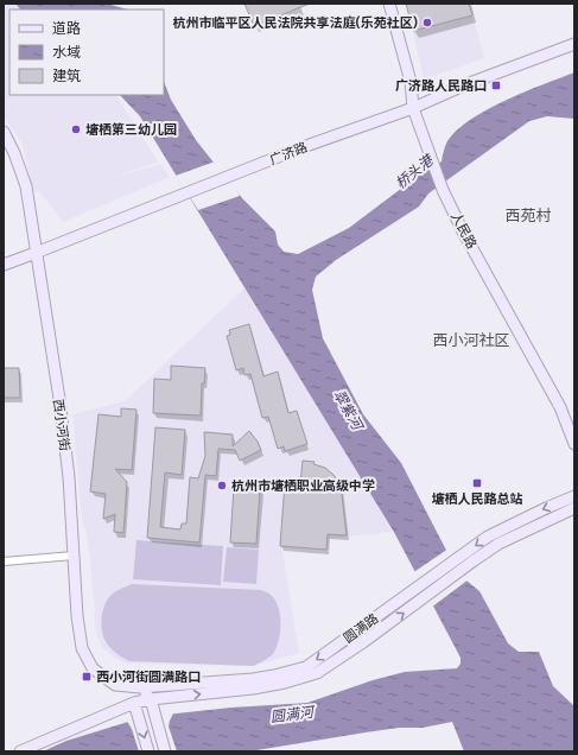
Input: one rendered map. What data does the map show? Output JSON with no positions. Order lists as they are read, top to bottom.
{
  "streets": {
    "street": [
      "广济路",
      "人民路",
      "西小河街",
      "圆满路"
    ]
  },
  "crossings": [
    ["广济路", "人民路"],
    ["广济路", "西小河街"],
    ["西小河街", "圆满路"]
  ],
  "districts": ["西苑村", "西小河社区"],
  "water": ["桥头港", "翠紫河", "圆满河"],
  "places": {
    "other": ["杭州市临平区人民法院共享法庭(乐苑社区)", "塘栖第三幼儿园", "杭州市塘栖职业高级中学"],
    "transit": ["广济路人民路口", "塘栖人民路总站", "西小河街圆满路口"]
  },
  "legend": ["道路", "水域", "建筑"]
}
